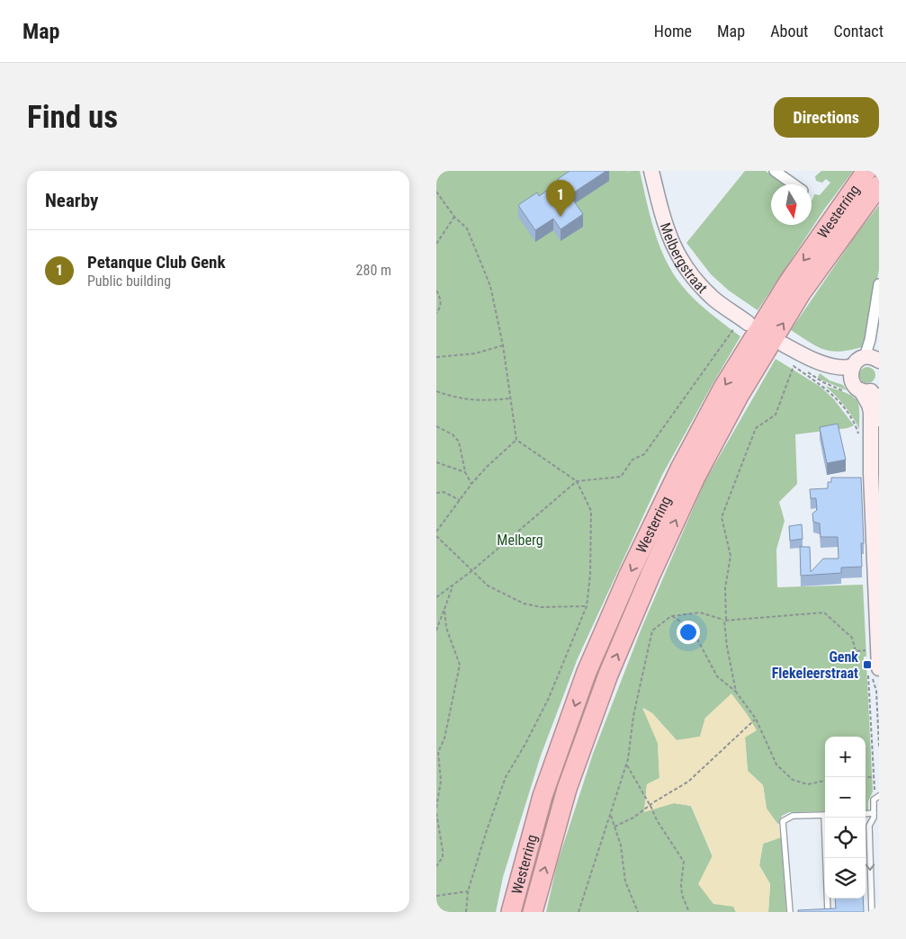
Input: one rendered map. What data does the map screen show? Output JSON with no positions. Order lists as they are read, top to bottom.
{
  "streets": {
    "highway": ["Westerring"],
    "street": ["Melbergstraat"]
  },
  "parks": ["Melberg"],
  "places": {
    "transit": ["Genk Flekeleerstraat"]
  },
  "north": "bottom",
  "page": {
    "header": "Map",
    "nav": [
      "Home",
      "Map",
      "About",
      "Contact"
    ],
    "buttons": "Directions",
    "title": "Find us",
    "heading": "Nearby",
    "pins": "1",
    "list": [
      {
        "mark": "1",
        "name": "Petanque Club Genk",
        "note": "Public building",
        "value": "280 m"
      }
    ],
    "map_buttons": ["+", "−"]
  }
}
